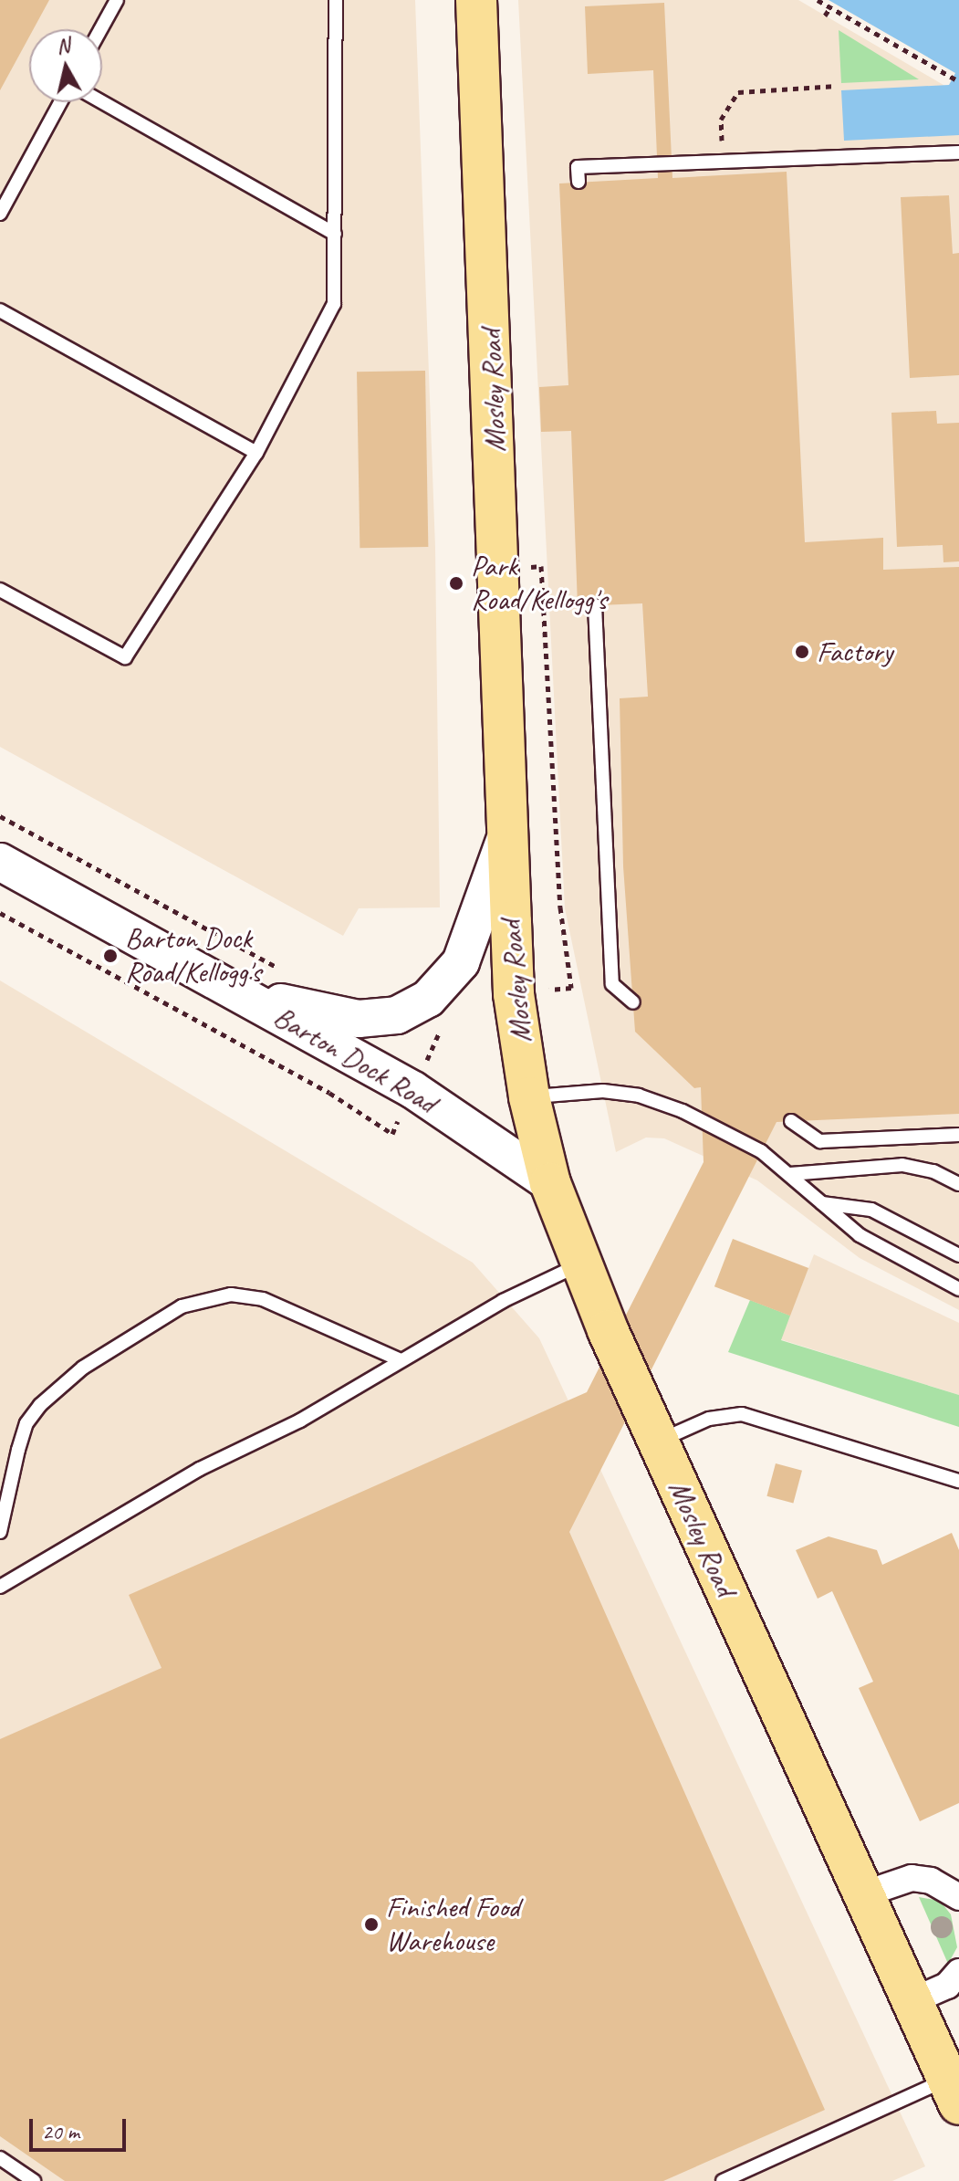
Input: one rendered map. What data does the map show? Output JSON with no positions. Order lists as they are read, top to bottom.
{
  "streets": {
    "main road": ["Mosley Road", "Barton Dock Road"]
  },
  "crossings": [
    ["Mosley Road", "Barton Dock Road"]
  ],
  "places": [
    "Park Road/Kellogg's",
    "Factory",
    "Barton Dock Road/Kellogg's",
    "Finished Food Warehouse"
  ],
  "scale_bar": "20 m",
  "north": "top"
}
